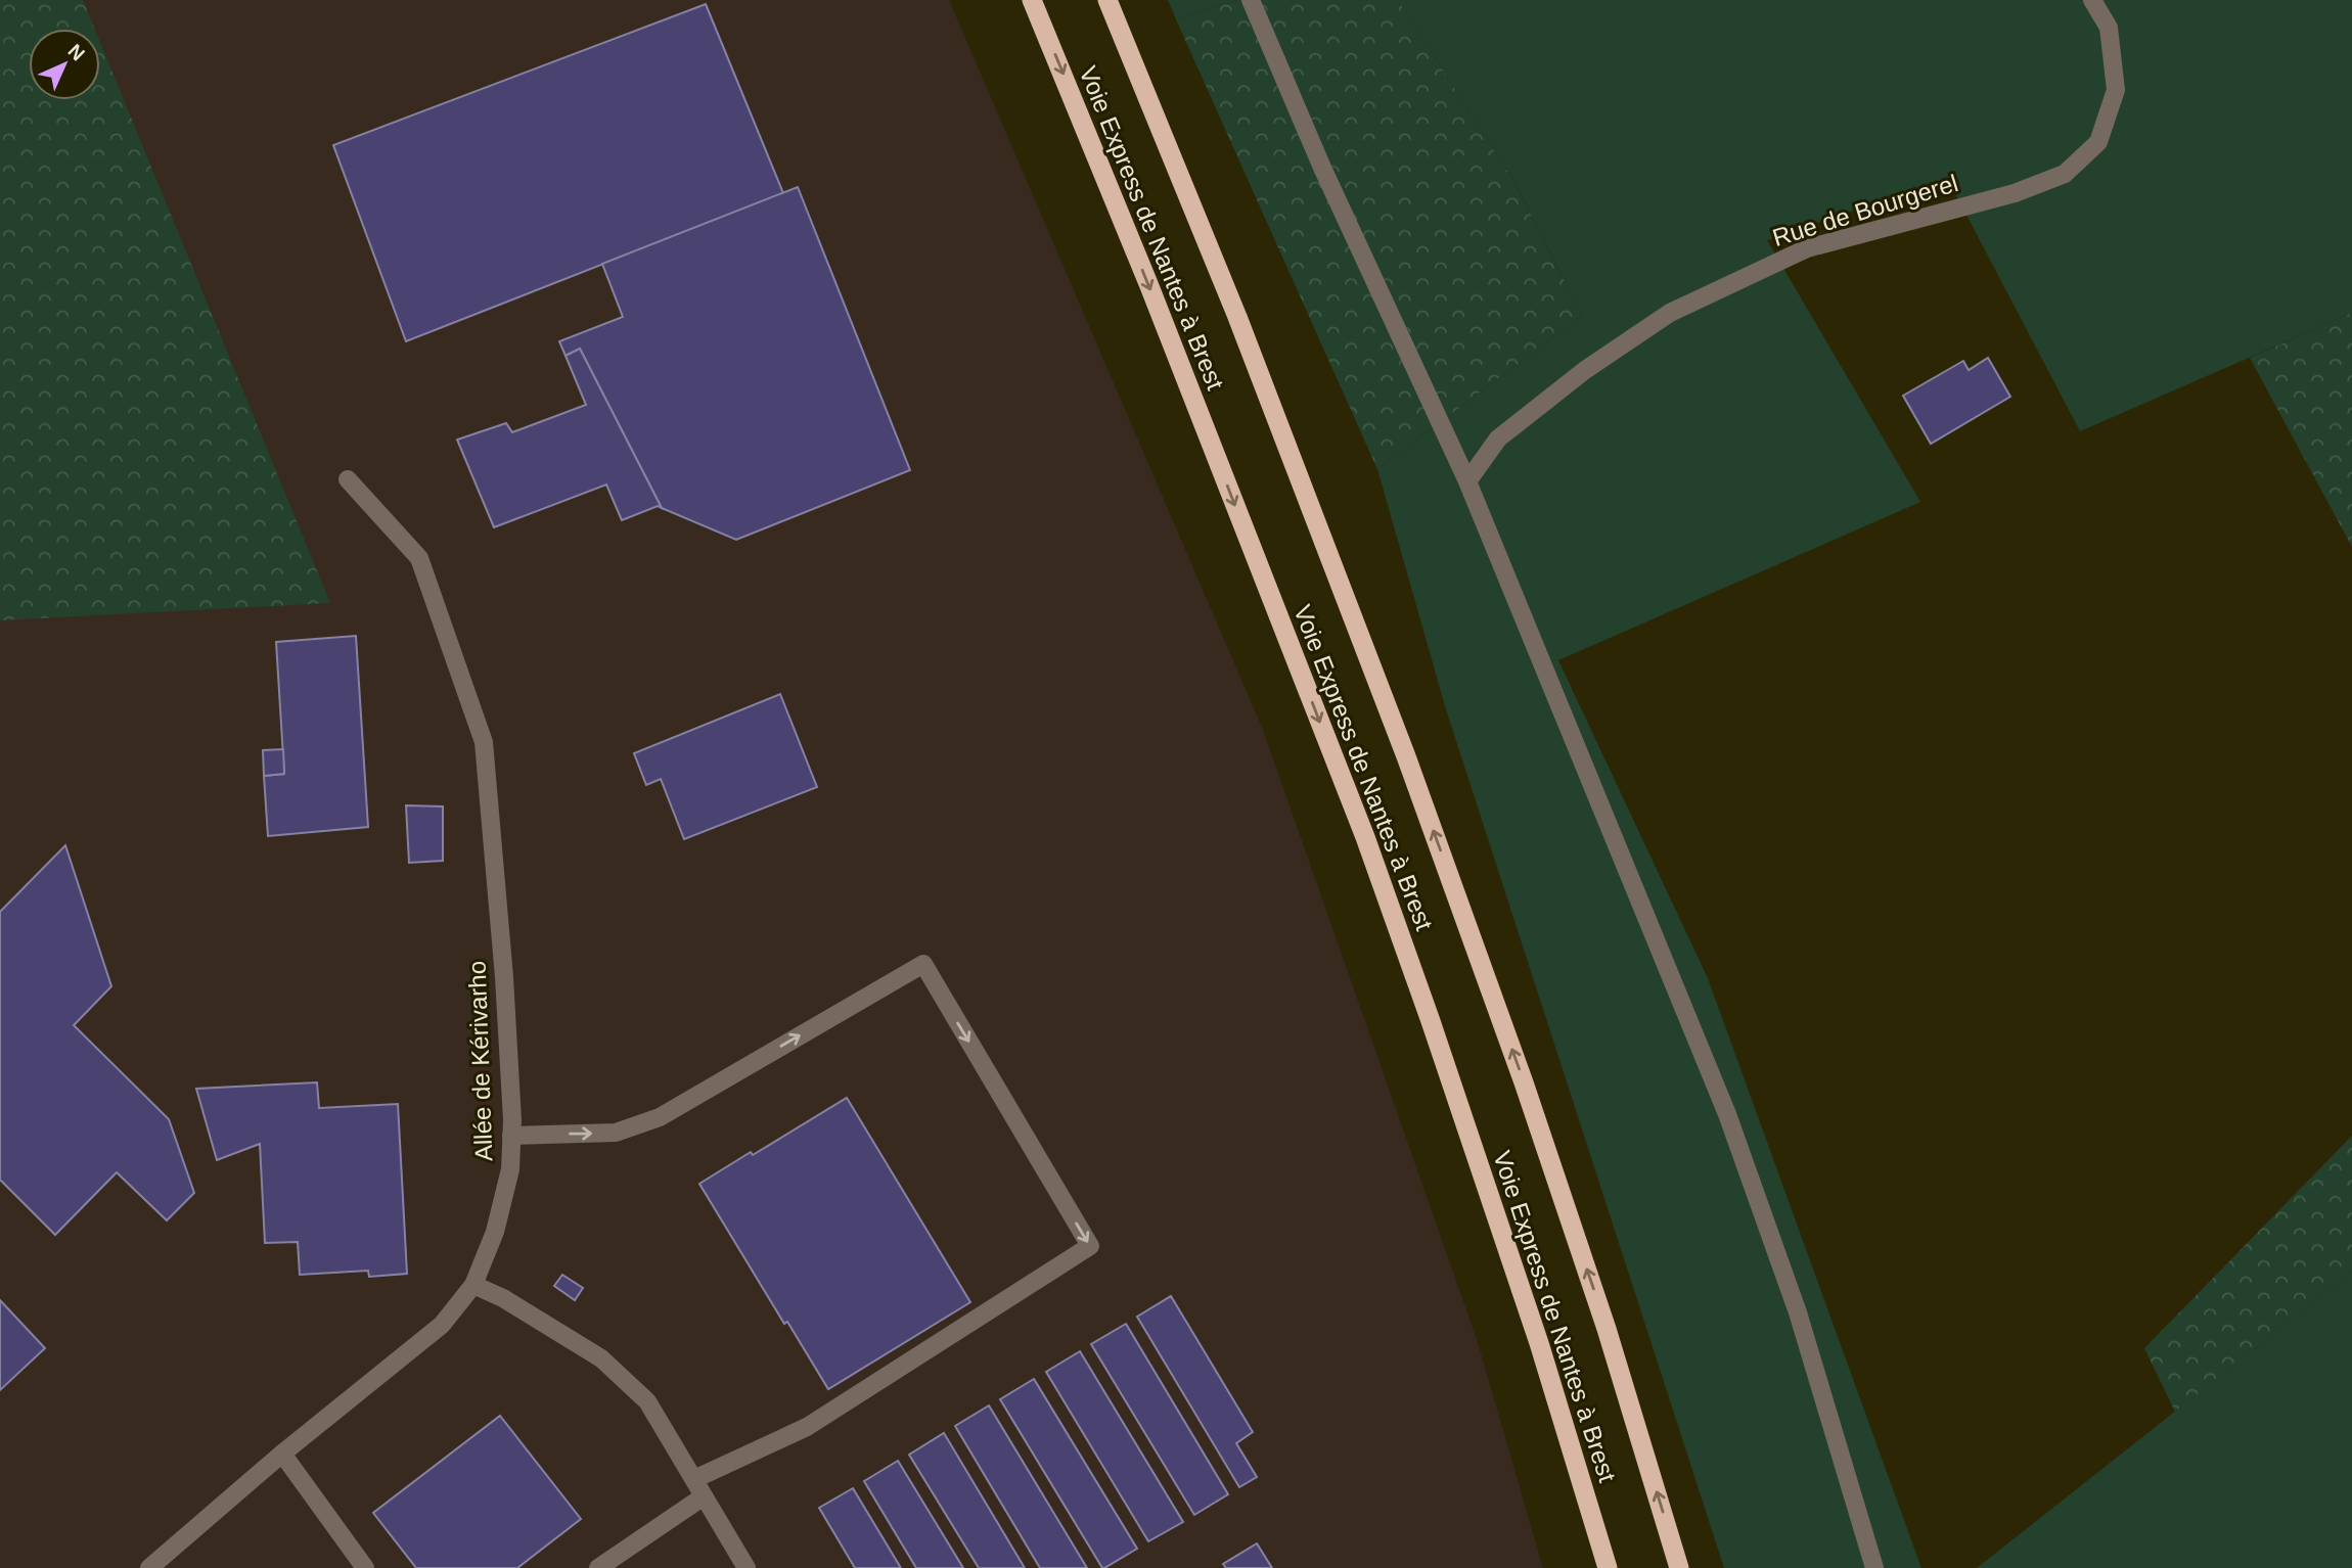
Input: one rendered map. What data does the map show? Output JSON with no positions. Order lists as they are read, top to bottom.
{
  "streets": {
    "highway": ["Voie Express de Nantes à Brest"],
    "street": ["Rue de Bourgerel", "Allée de Kérivarho"]
  },
  "north": "top right"
}
